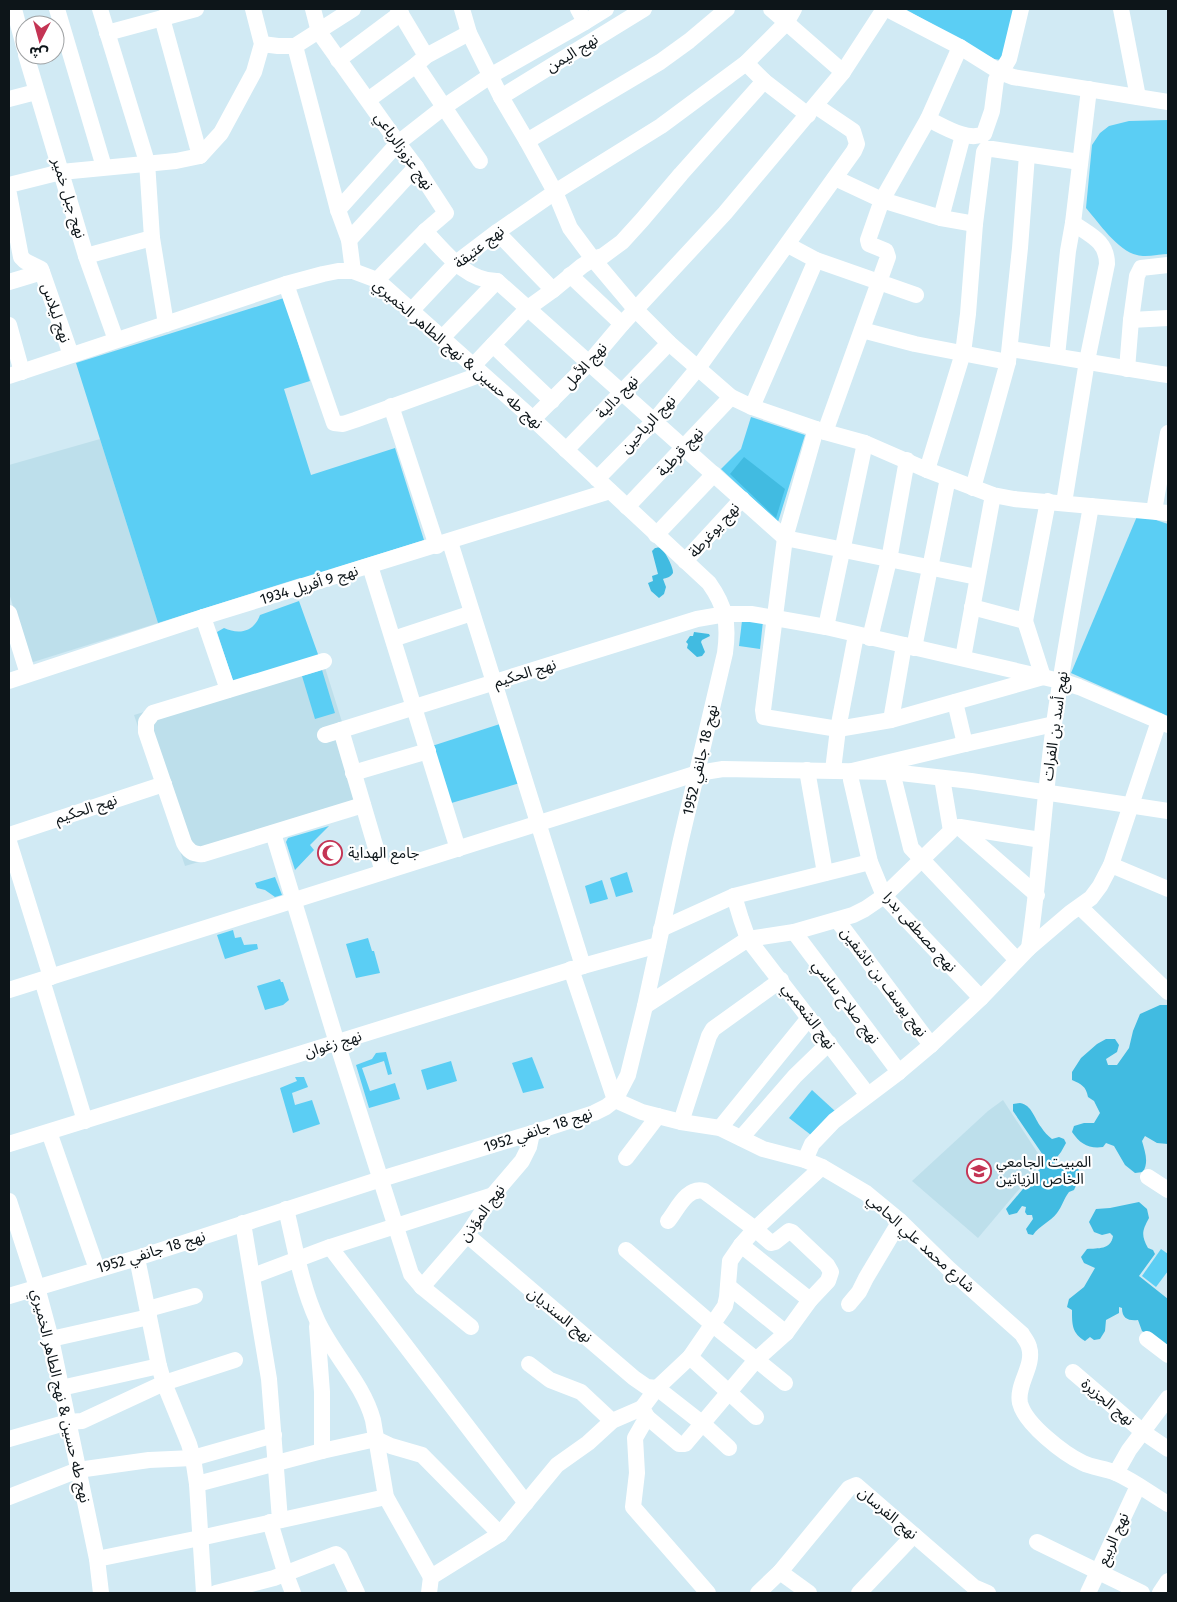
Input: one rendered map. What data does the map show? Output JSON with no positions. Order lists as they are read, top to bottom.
{
  "streets": {
    "street": [
      "نهج اليمن",
      "نهج عزوزالرباعي",
      "نهج جبل خمير",
      "نهج عتيقة",
      "نهج ليلاس",
      "نهج طه حسين & نهج الطاهر الخميري",
      "نهج الأمل",
      "نهج دالية",
      "نهج الرياحين",
      "نهج قرطبة",
      "نهج يوغرطة",
      "نهج 9 أفريل 1934",
      "نهج الحكيم",
      "نهج أسد بن الفرات",
      "نهج 18 جانفي 1952",
      "نهج مصطفى بدرا",
      "نهج يوسف بن تاشفين",
      "نهج صلاح ساسي",
      "نهج الشعمبي",
      "نهج زغوان",
      "نهج المؤذن",
      "شارع محمد علي الحامي",
      "نهج السنديان",
      "نهج الجزيرة",
      "نهج الفرسان",
      "نهج الربيع"
    ]
  },
  "crossings": [
    ["نهج عزوزالرباعي", "نهج طه حسين & نهج الطاهر الخميري"],
    ["نهج جبل خمير", "نهج طه حسين & نهج الطاهر الخميري"],
    ["نهج عتيقة", "نهج طه حسين & نهج الطاهر الخميري"],
    ["نهج ليلاس", "نهج طه حسين & نهج الطاهر الخميري"],
    ["نهج طه حسين & نهج الطاهر الخميري", "نهج الأمل"],
    ["نهج طه حسين & نهج الطاهر الخميري", "نهج دالية"],
    ["نهج طه حسين & نهج الطاهر الخميري", "نهج الرياحين"],
    ["نهج طه حسين & نهج الطاهر الخميري", "نهج قرطبة"],
    ["نهج طه حسين & نهج الطاهر الخميري", "نهج يوغرطة"],
    ["نهج طه حسين & نهج الطاهر الخميري", "نهج 9 أفريل 1934"],
    ["نهج طه حسين & نهج الطاهر الخميري", "نهج الحكيم"],
    ["نهج طه حسين & نهج الطاهر الخميري", "نهج 18 جانفي 1952"],
    ["نهج الأمل", "نهج الرياحين"],
    ["نهج الحكيم", "نهج أسد بن الفرات"],
    ["نهج الحكيم", "نهج 18 جانفي 1952"],
    ["نهج 18 جانفي 1952", "نهج زغوان"],
    ["نهج 18 جانفي 1952", "نهج المؤذن"],
    ["نهج 18 جانفي 1952", "شارع محمد علي الحامي"],
    ["نهج مصطفى بدرا", "نهج زغوان"],
    ["نهج الشعمبي", "نهج زغوان"],
    ["نهج المؤذن", "نهج السنديان"],
    ["شارع محمد علي الحامي", "نهج الجزيرة"],
    ["شارع محمد علي الحامي", "نهج الربيع"]
  ],
  "places": {
    "mosque": ["جامع الهداية"],
    "school or university": ["المبيت الجامعي الخاص الزياتين"]
  },
  "north": "bottom"
}
